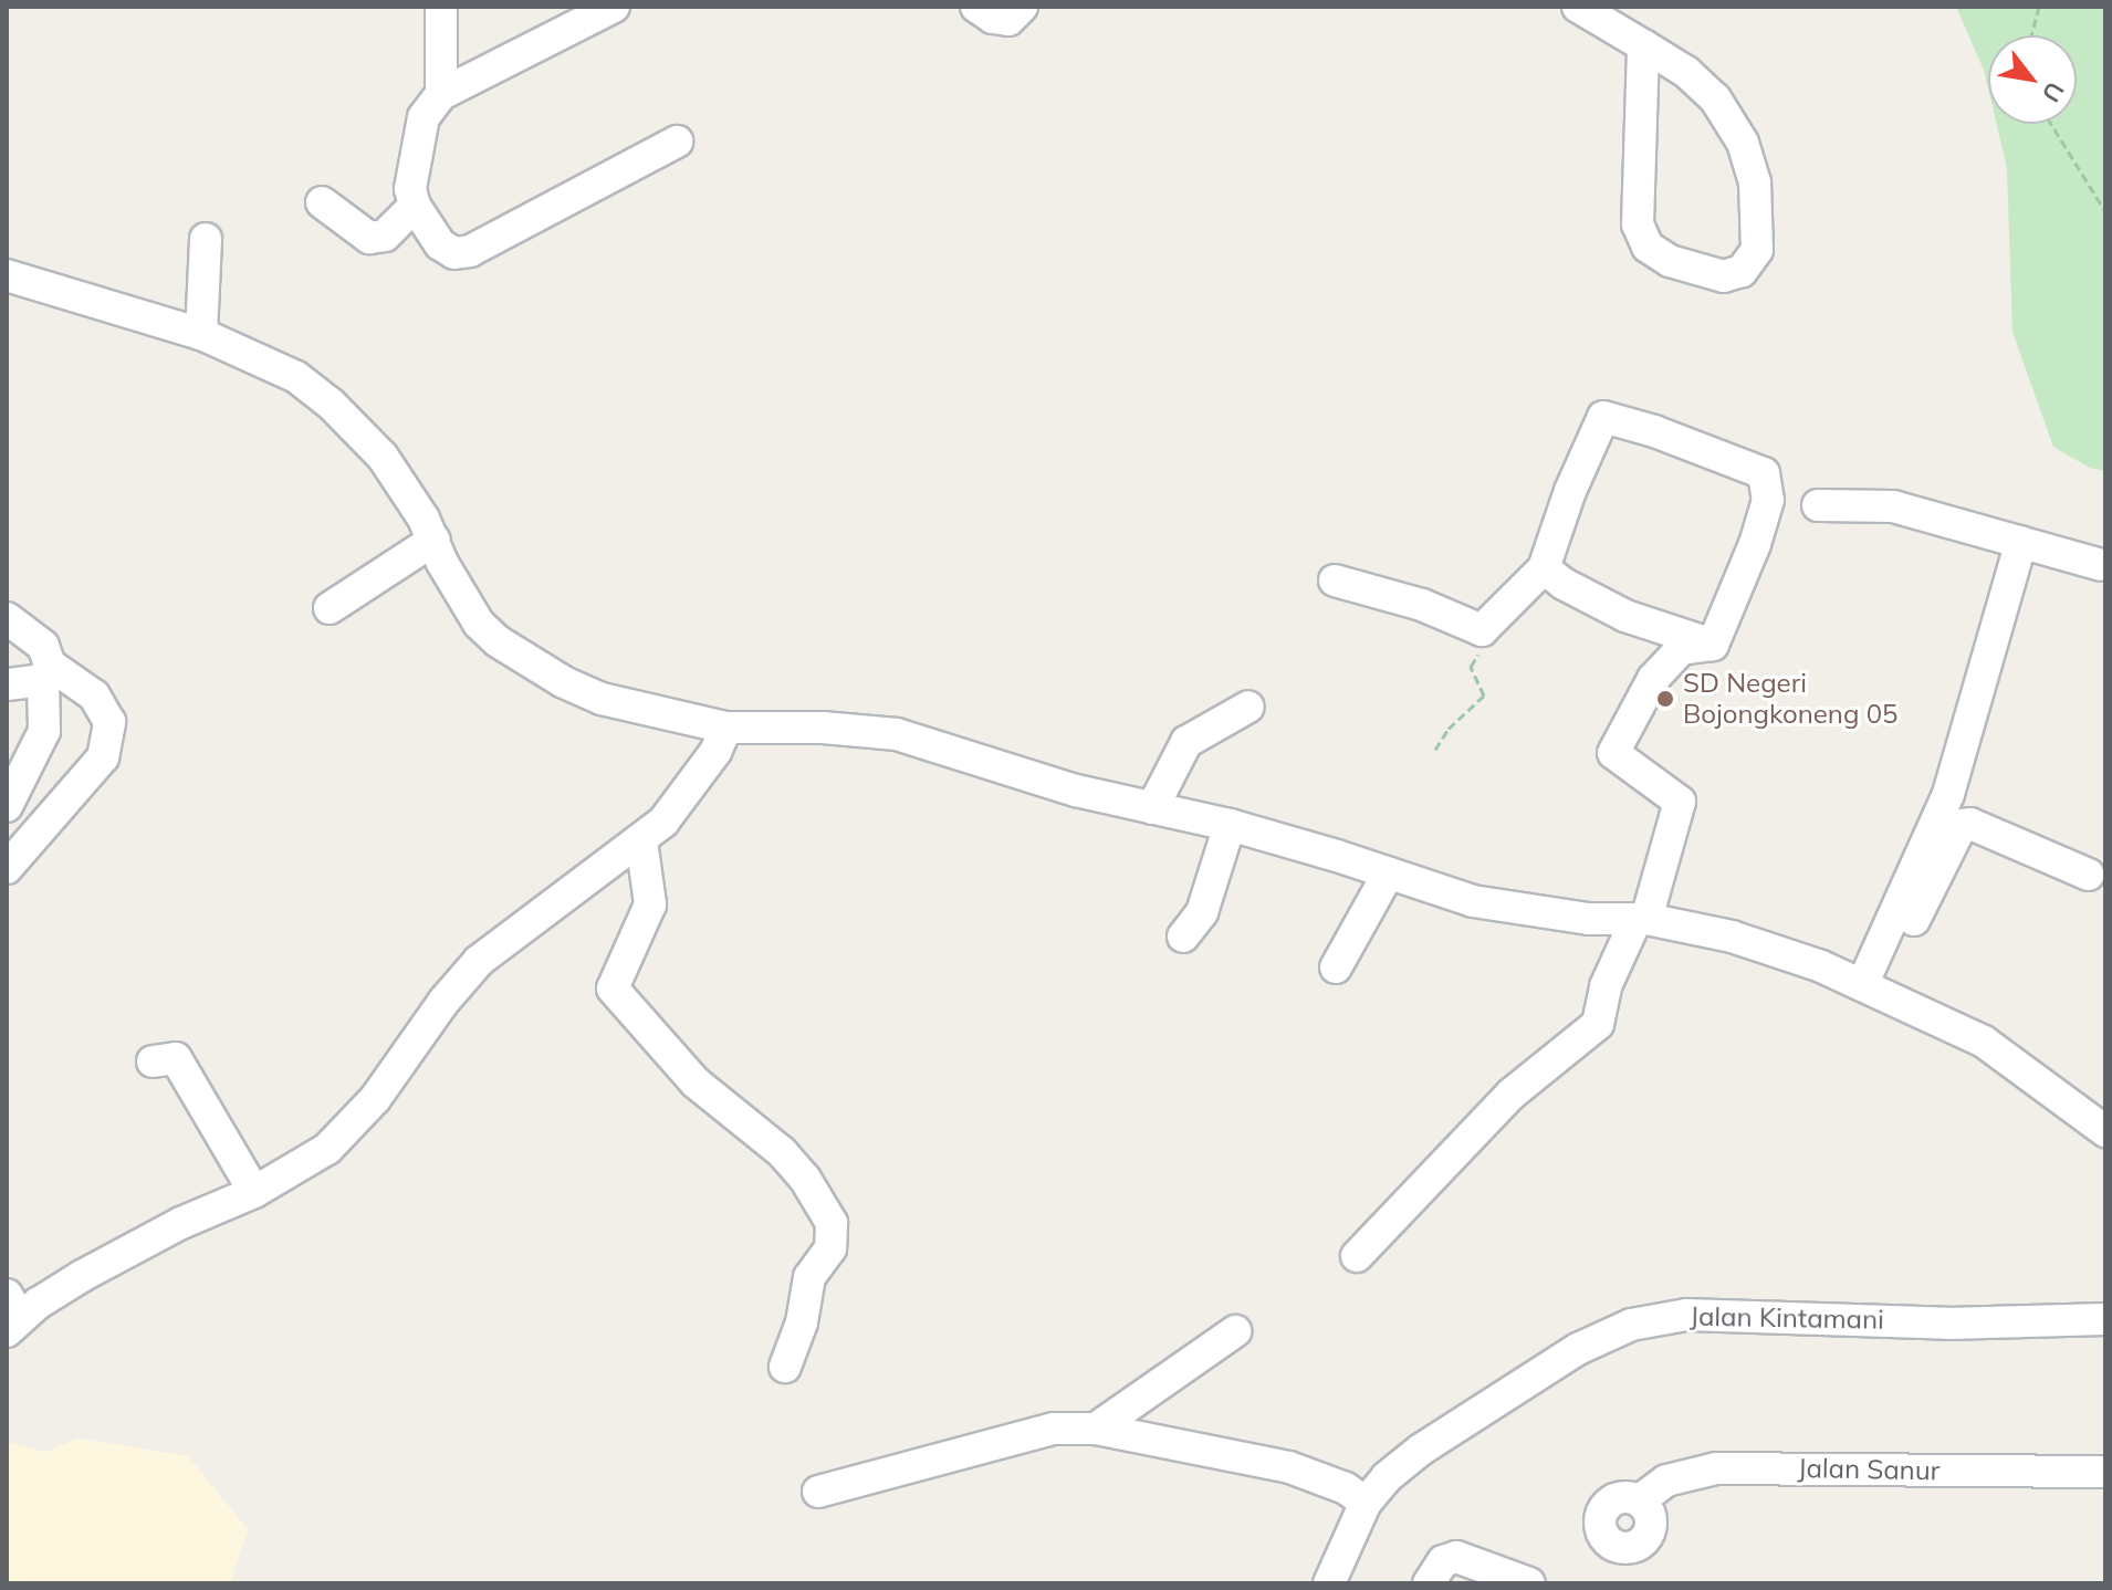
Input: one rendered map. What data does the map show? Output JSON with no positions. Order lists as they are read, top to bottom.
{
  "streets": {
    "street": ["Jalan Kintamani", "Jalan Sanur"]
  },
  "places": ["SD Negeri Bojongkoneng 05"],
  "north": "bottom right"
}
